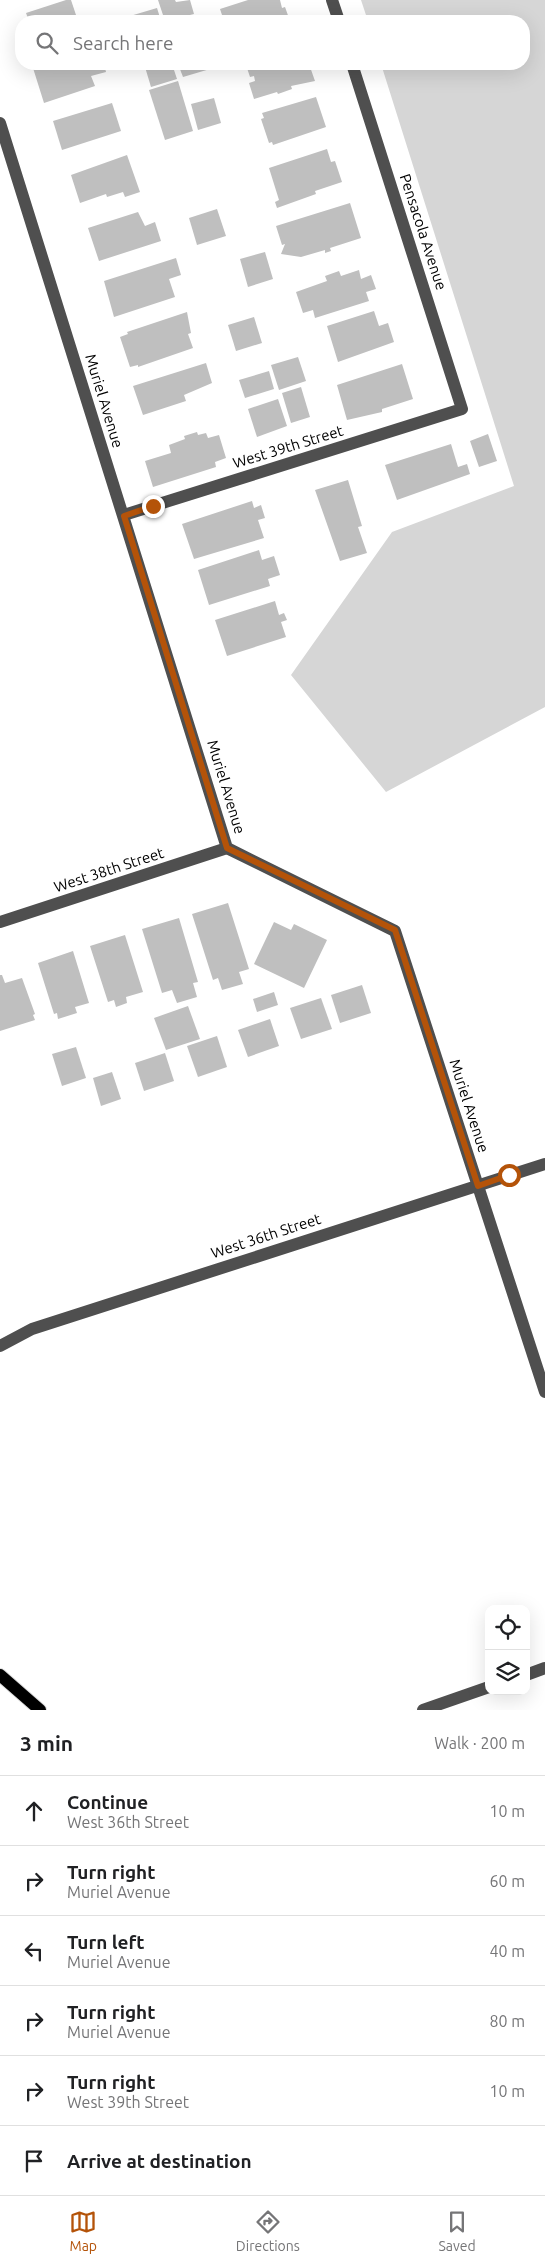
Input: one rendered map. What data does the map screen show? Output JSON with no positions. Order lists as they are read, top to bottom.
{
  "streets": {
    "street": [
      "Pensacola Avenue",
      "Muriel Avenue",
      "West 39th Street",
      "West 38th Street",
      "West 36th Street"
    ]
  },
  "crossings": [
    ["Pensacola Avenue", "West 39th Street"],
    ["Muriel Avenue", "West 39th Street"],
    ["Muriel Avenue", "West 38th Street"],
    ["Muriel Avenue", "West 36th Street"]
  ],
  "page": {
    "search": "Search here",
    "heading": ["3 min", "Walk · 200 m"],
    "list": [
      ["Continue", "West 36th Street", "10 m"],
      ["Turn right", "Muriel Avenue", "60 m"],
      ["Turn left", "Muriel Avenue", "40 m"],
      ["Turn right", "Muriel Avenue", "80 m"],
      ["Turn right", "West 39th Street", "10 m"],
      "Arrive at destination"
    ],
    "nav": ["Map", "Directions", "Saved"]
  }
}
